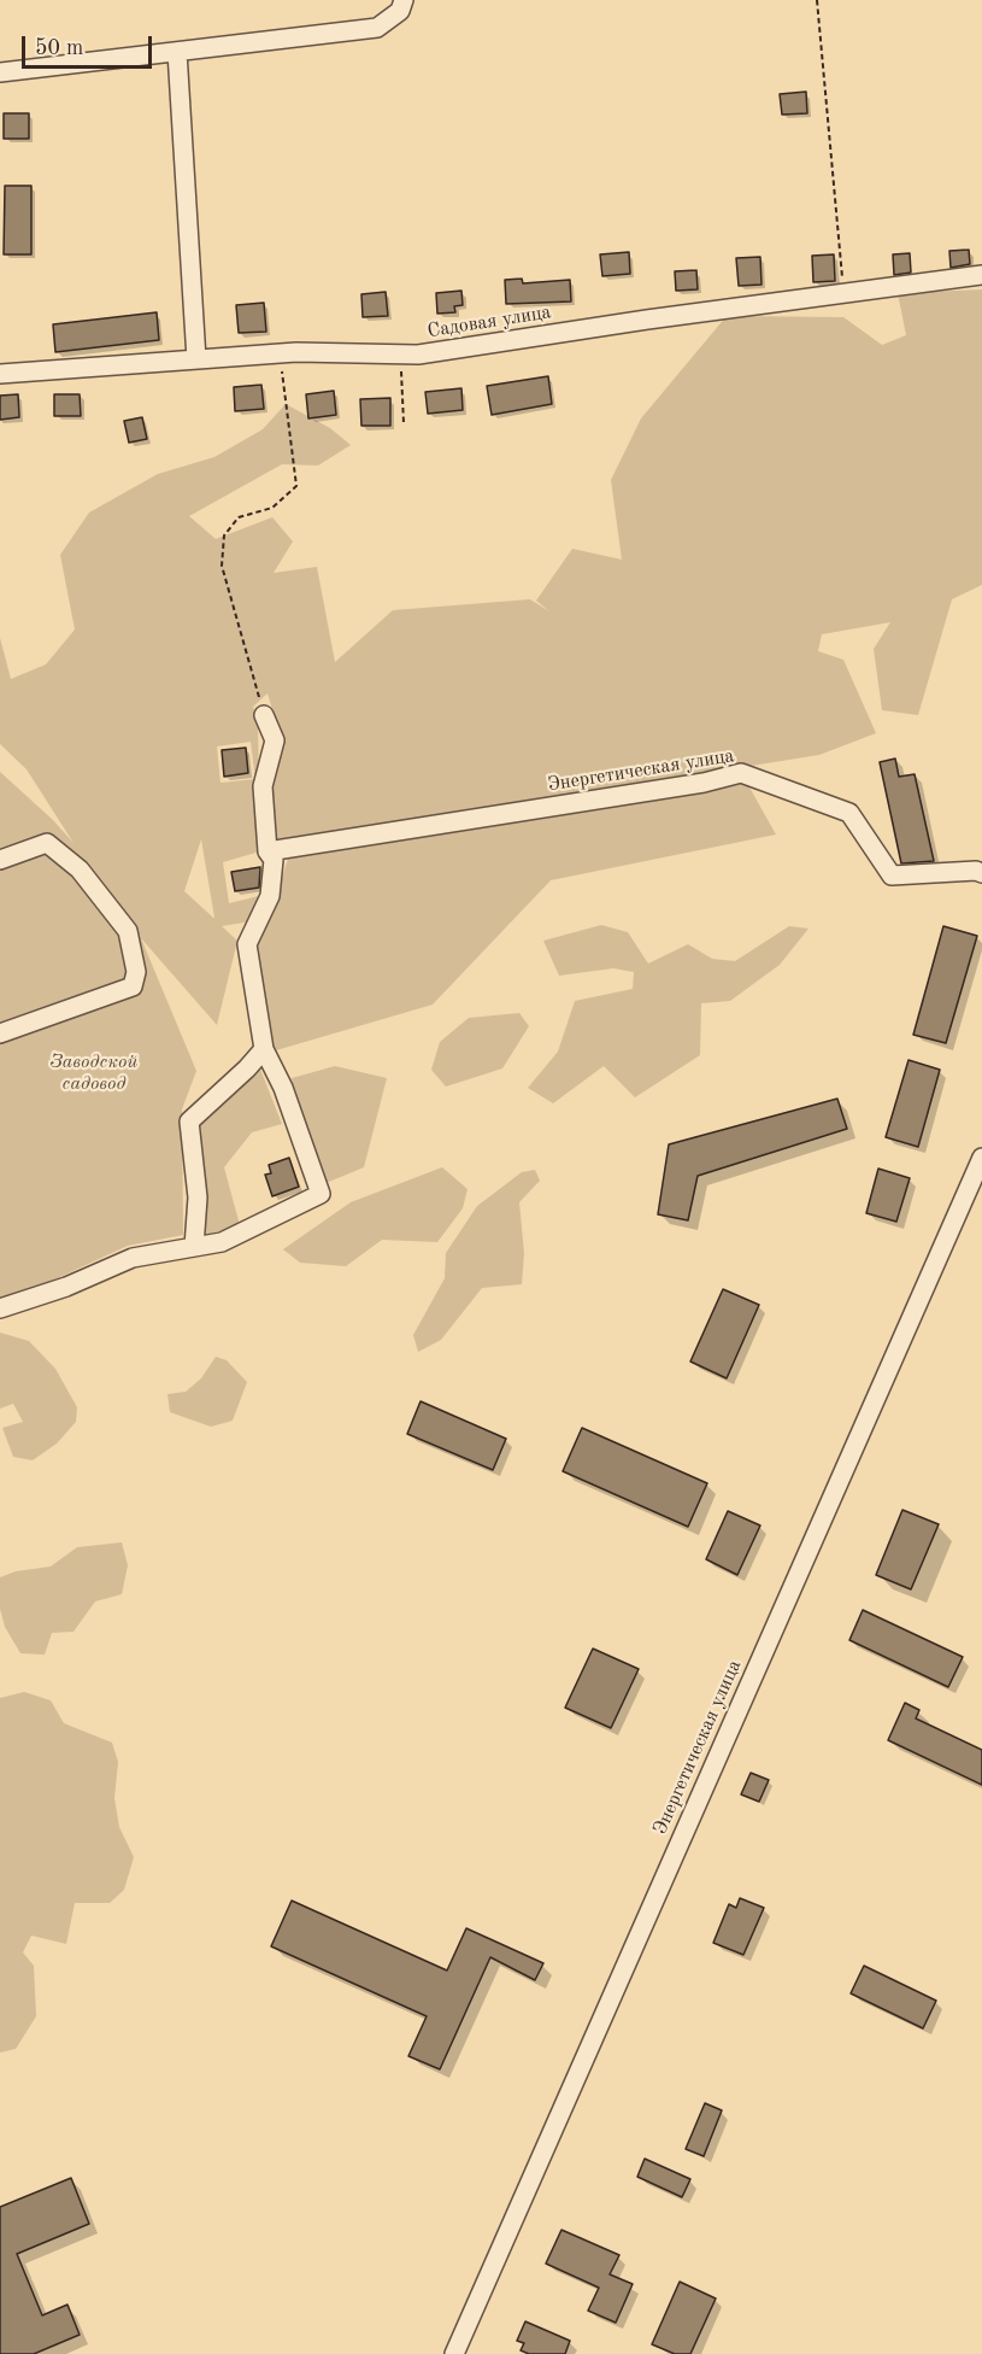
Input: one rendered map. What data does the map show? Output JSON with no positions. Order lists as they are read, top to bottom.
{
  "streets": {
    "street": ["Садовая улица", "Энергетическая улица"]
  },
  "parks": ["Заводской садовод"],
  "scale_bar": "50 m"
}
